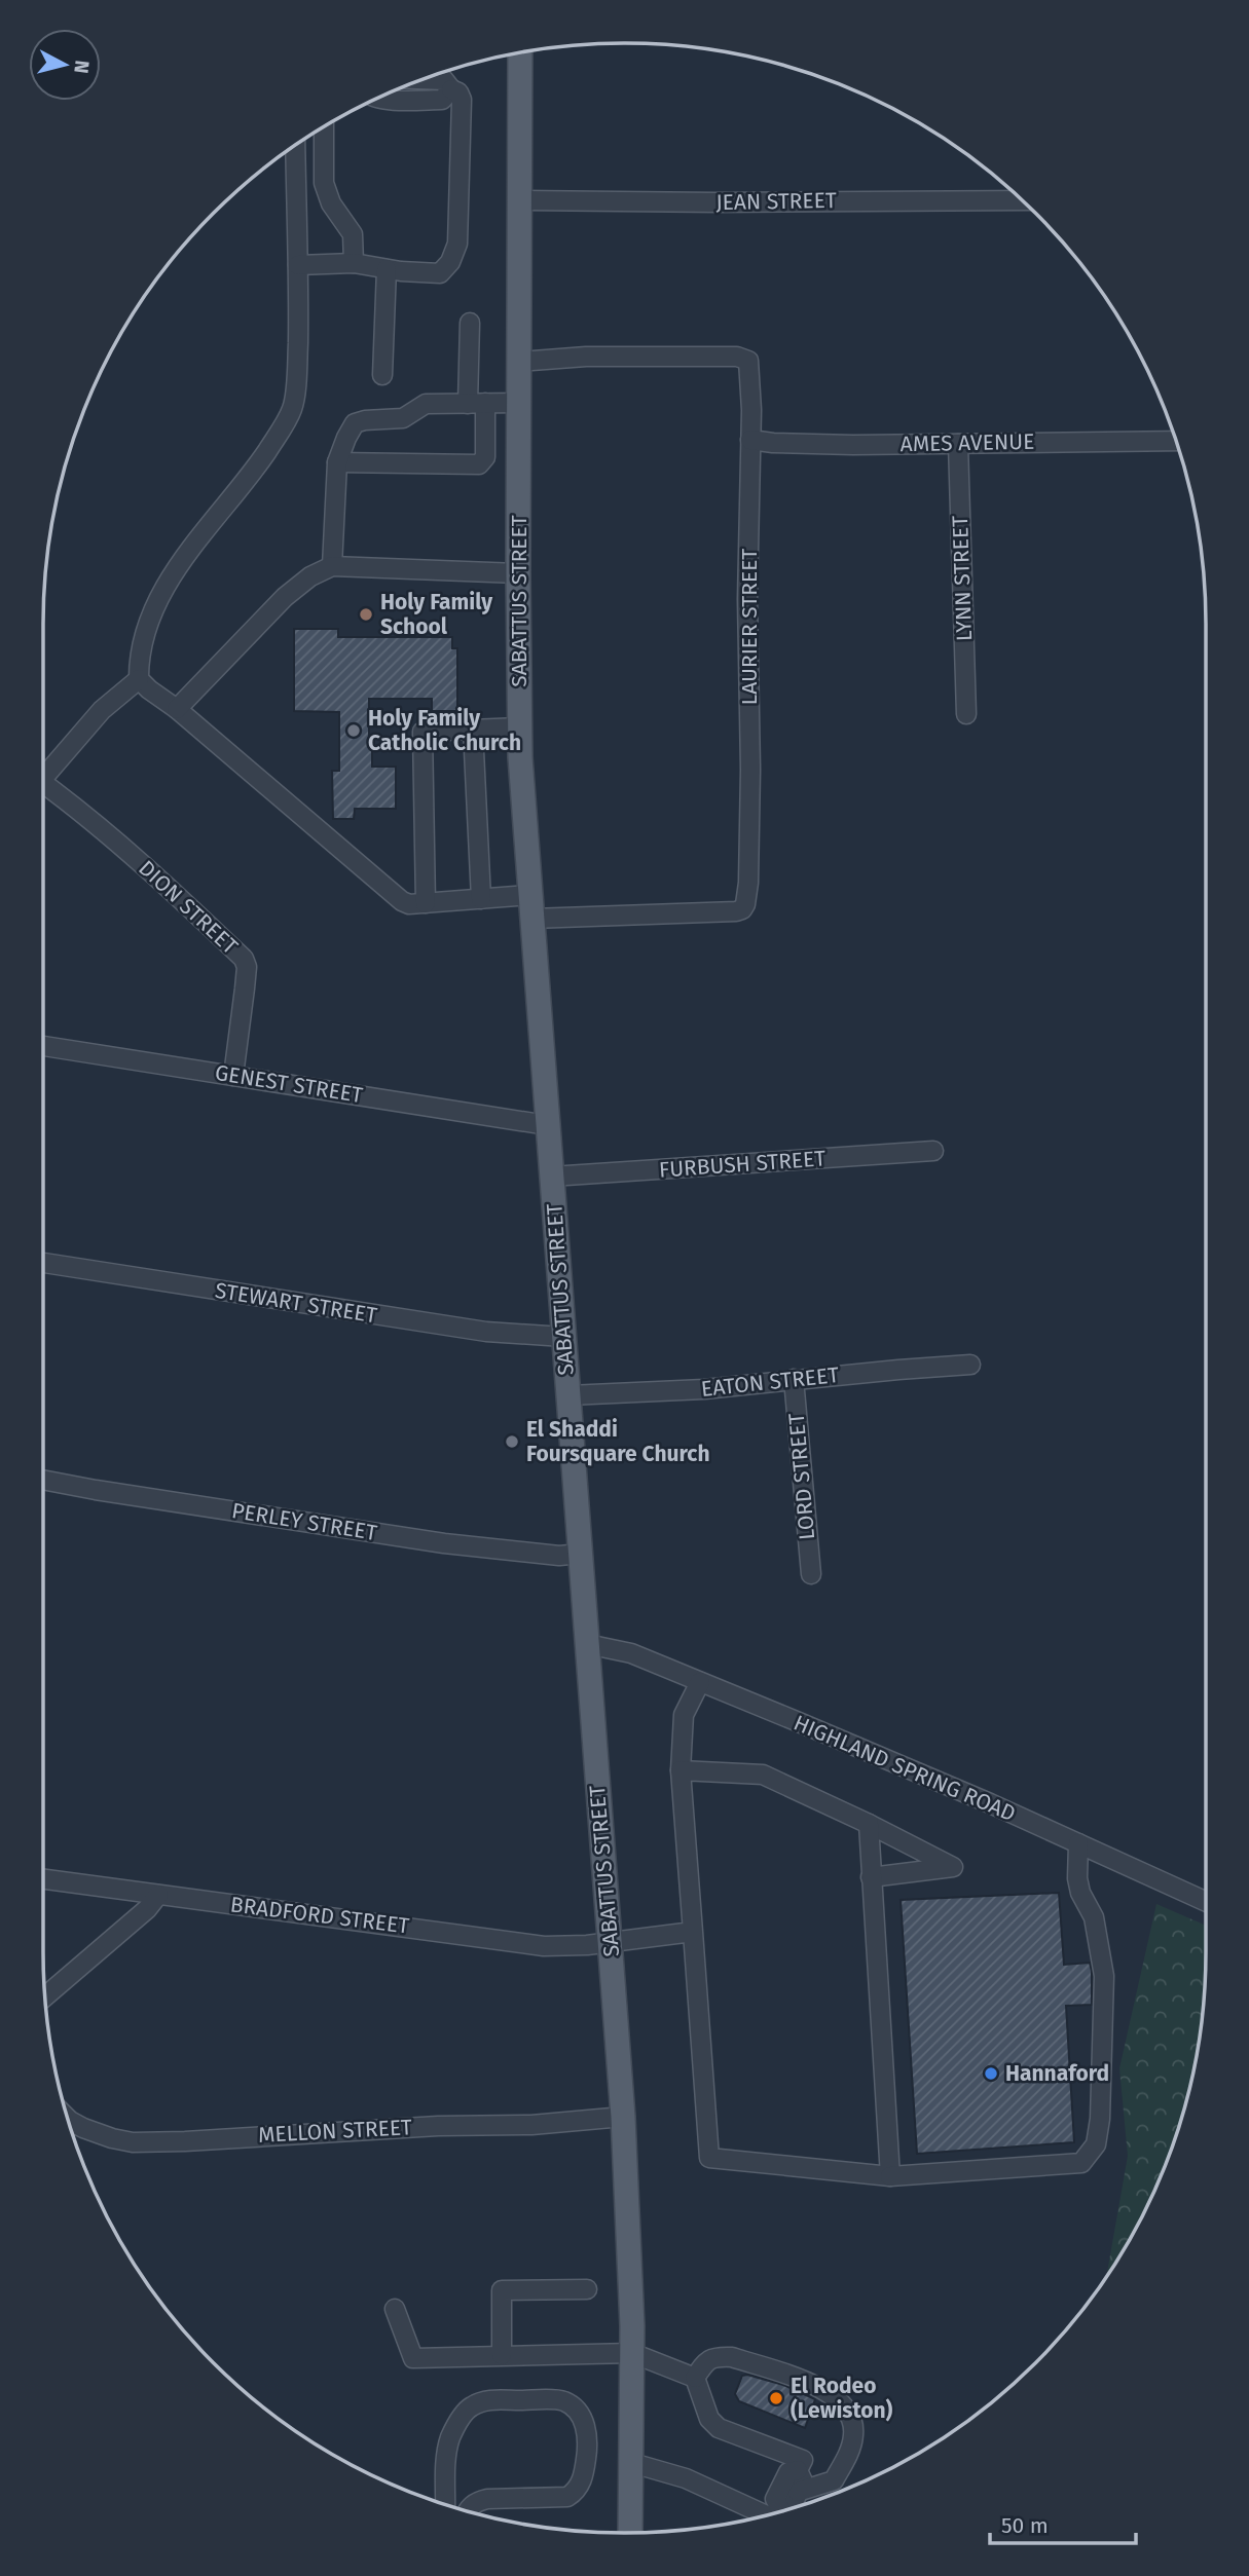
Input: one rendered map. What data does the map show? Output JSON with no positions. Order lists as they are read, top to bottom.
{
  "streets": {
    "main road": ["SABATTUS STREET"],
    "street": [
      "JEAN STREET",
      "AMES AVENUE",
      "LYNN STREET",
      "LAURIER STREET",
      "DION STREET",
      "GENEST STREET",
      "FURBUSH STREET",
      "STEWART STREET",
      "EATON STREET",
      "LORD STREET",
      "PERLEY STREET",
      "HIGHLAND SPRING ROAD",
      "BRADFORD STREET",
      "MELLON STREET"
    ]
  },
  "crossings": [
    ["JEAN STREET", "SABATTUS STREET"],
    ["AMES AVENUE", "LYNN STREET"],
    ["AMES AVENUE", "LAURIER STREET"],
    ["SABATTUS STREET", "LAURIER STREET"],
    ["SABATTUS STREET", "GENEST STREET"],
    ["SABATTUS STREET", "FURBUSH STREET"],
    ["SABATTUS STREET", "STEWART STREET"],
    ["SABATTUS STREET", "EATON STREET"],
    ["SABATTUS STREET", "PERLEY STREET"],
    ["SABATTUS STREET", "HIGHLAND SPRING ROAD"],
    ["SABATTUS STREET", "BRADFORD STREET"],
    ["SABATTUS STREET", "MELLON STREET"],
    ["DION STREET", "GENEST STREET"],
    ["EATON STREET", "LORD STREET"]
  ],
  "places": [
    "Holy Family School",
    "Holy Family Catholic Church",
    "El Shaddi Foursquare Church",
    "Hannaford",
    "El Rodeo (Lewiston)"
  ],
  "scale_bar": "50 m",
  "north": "right"
}
